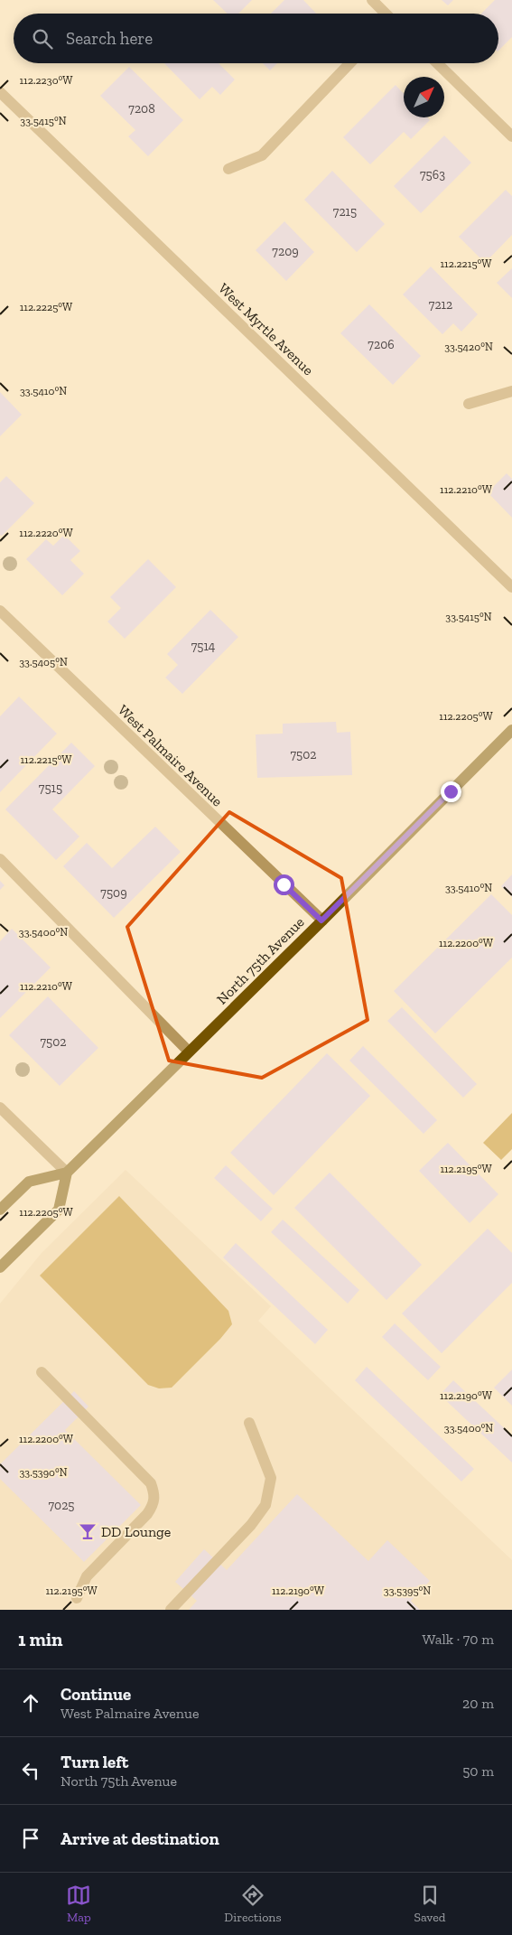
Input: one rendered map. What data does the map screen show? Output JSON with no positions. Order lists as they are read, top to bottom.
{
  "streets": {
    "main road": ["North 75th Avenue"],
    "street": ["West Myrtle Avenue", "West Palmaire Avenue"]
  },
  "crossings": [
    ["West Palmaire Avenue", "North 75th Avenue"]
  ],
  "places": {
    "bar": ["DD Lounge"]
  },
  "house_numbers": [
    "7208",
    "7563",
    "7215",
    "7209",
    "7212",
    "7206",
    "7514",
    "7502",
    "7515",
    "7509",
    "7502",
    "7025"
  ],
  "north": "top right",
  "page": {
    "search": "Search here",
    "heading": ["1 min", "Walk · 70 m"],
    "list": [
      ["Continue", "West Palmaire Avenue", "20 m"],
      ["Turn left", "North 75th Avenue", "50 m"],
      "Arrive at destination"
    ],
    "nav": ["Map", "Directions", "Saved"]
  },
  "coordinates": [
    "112.2230°W",
    "33.5415°N",
    "112.2215°W",
    "112.2225°W",
    "33.5420°N",
    "33.5410°N",
    "112.2210°W",
    "112.2220°W",
    "33.5405°N",
    "112.2205°W",
    "33.5400°N",
    "112.2200°W",
    "112.2195°W",
    "112.2190°W",
    "33.5390°N",
    "33.5395°N"
  ]
}
